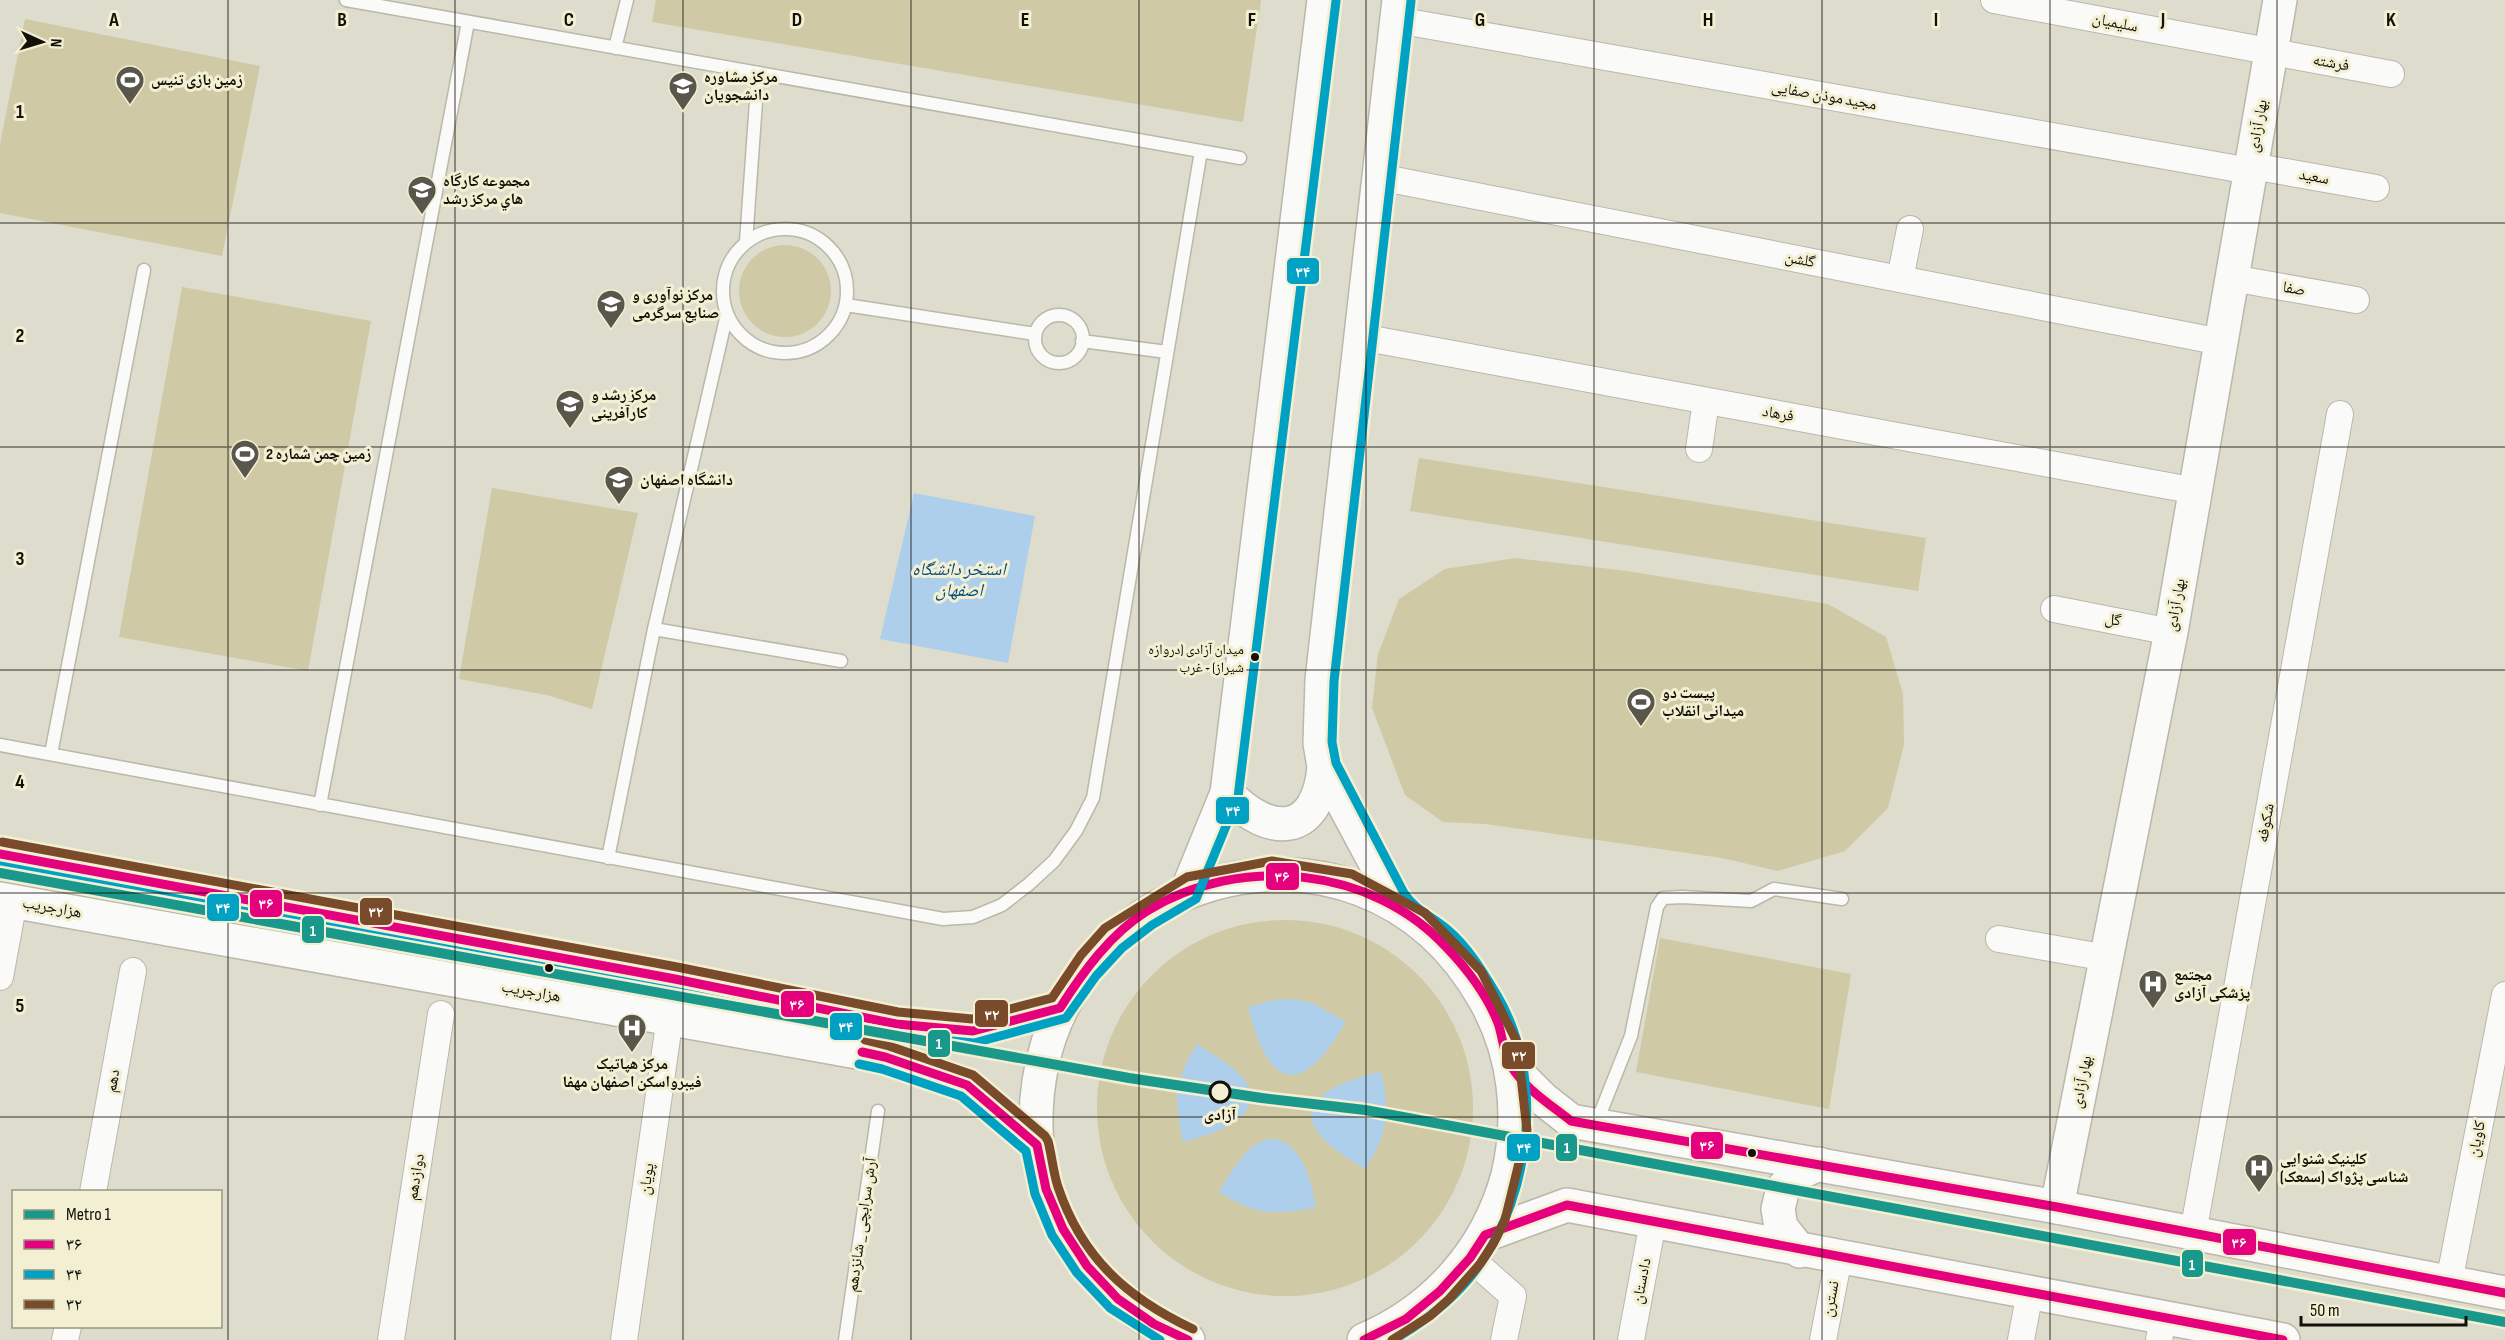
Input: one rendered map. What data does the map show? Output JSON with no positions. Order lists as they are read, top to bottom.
{
  "streets": {
    "main road": ["بهار آزادی", "هزارجریب"],
    "street": [
      "سلیمیان",
      "فرشته",
      "مجید موذن صفایی",
      "سعید",
      "گلشن",
      "صفا",
      "فرهاد",
      "گل",
      "شکوفه",
      "دهم",
      "کاویان",
      "دوازدهم",
      "پویان",
      "دادستان",
      "نسترن"
    ],
    "lane": ["آرش سرابچی _ شانزدهم"]
  },
  "crossings": [
    ["سلیمیان", "فرشته"],
    ["سلیمیان", "بهار آزادی"],
    ["فرشته", "بهار آزادی"],
    ["مجید موذن صفایی", "بهار آزادی"],
    ["مجید موذن صفایی", "سعید"],
    ["بهار آزادی", "سعید"],
    ["بهار آزادی", "گلشن"],
    ["بهار آزادی", "صفا"],
    ["بهار آزادی", "فرهاد"],
    ["بهار آزادی", "گل"],
    ["هزارجریب", "پویان"]
  ],
  "water": ["استخر دانشگاه اصفهان"],
  "places": {
    "sports": ["زمین بازی تنیس", "زمین چمن شماره 2", "پیست دو میدانی انقلاب"],
    "school or university": [
      "مرکز مشاوره دانشجویان",
      "مجموعه کارگاه هاي مرکز رشد",
      "مرکز نوآوری و صنایع سرگرمی",
      "مرکز رشد و کارآفرینی",
      "دانشگاه اصفهان"
    ],
    "other": ["میدان آزادی (دروازه شیراز) - غرب", "آزادی"],
    "hospital": ["مجتمع پزشکی آزادی", "مرکز هپاتیک فیبرواسکن اصفهان مهفا", "کلینیک شنوایی شناسی پژواک (سمعک)"]
  },
  "lines": [
    "transit line ۳۴",
    "transit line ۳۲",
    "transit line ۳۶",
    "metro line 1"
  ],
  "legend": [
    "Metro 1",
    "۳۶",
    "۳۴",
    "۳۲"
  ],
  "scale_bar": "50 m",
  "north": "right",
  "grid": {
    "columns": [
      "A",
      "B",
      "C",
      "D",
      "E",
      "F",
      "G",
      "H",
      "I",
      "J",
      "K"
    ],
    "rows": [
      "1",
      "2",
      "3",
      "4",
      "5"
    ]
  }
}
